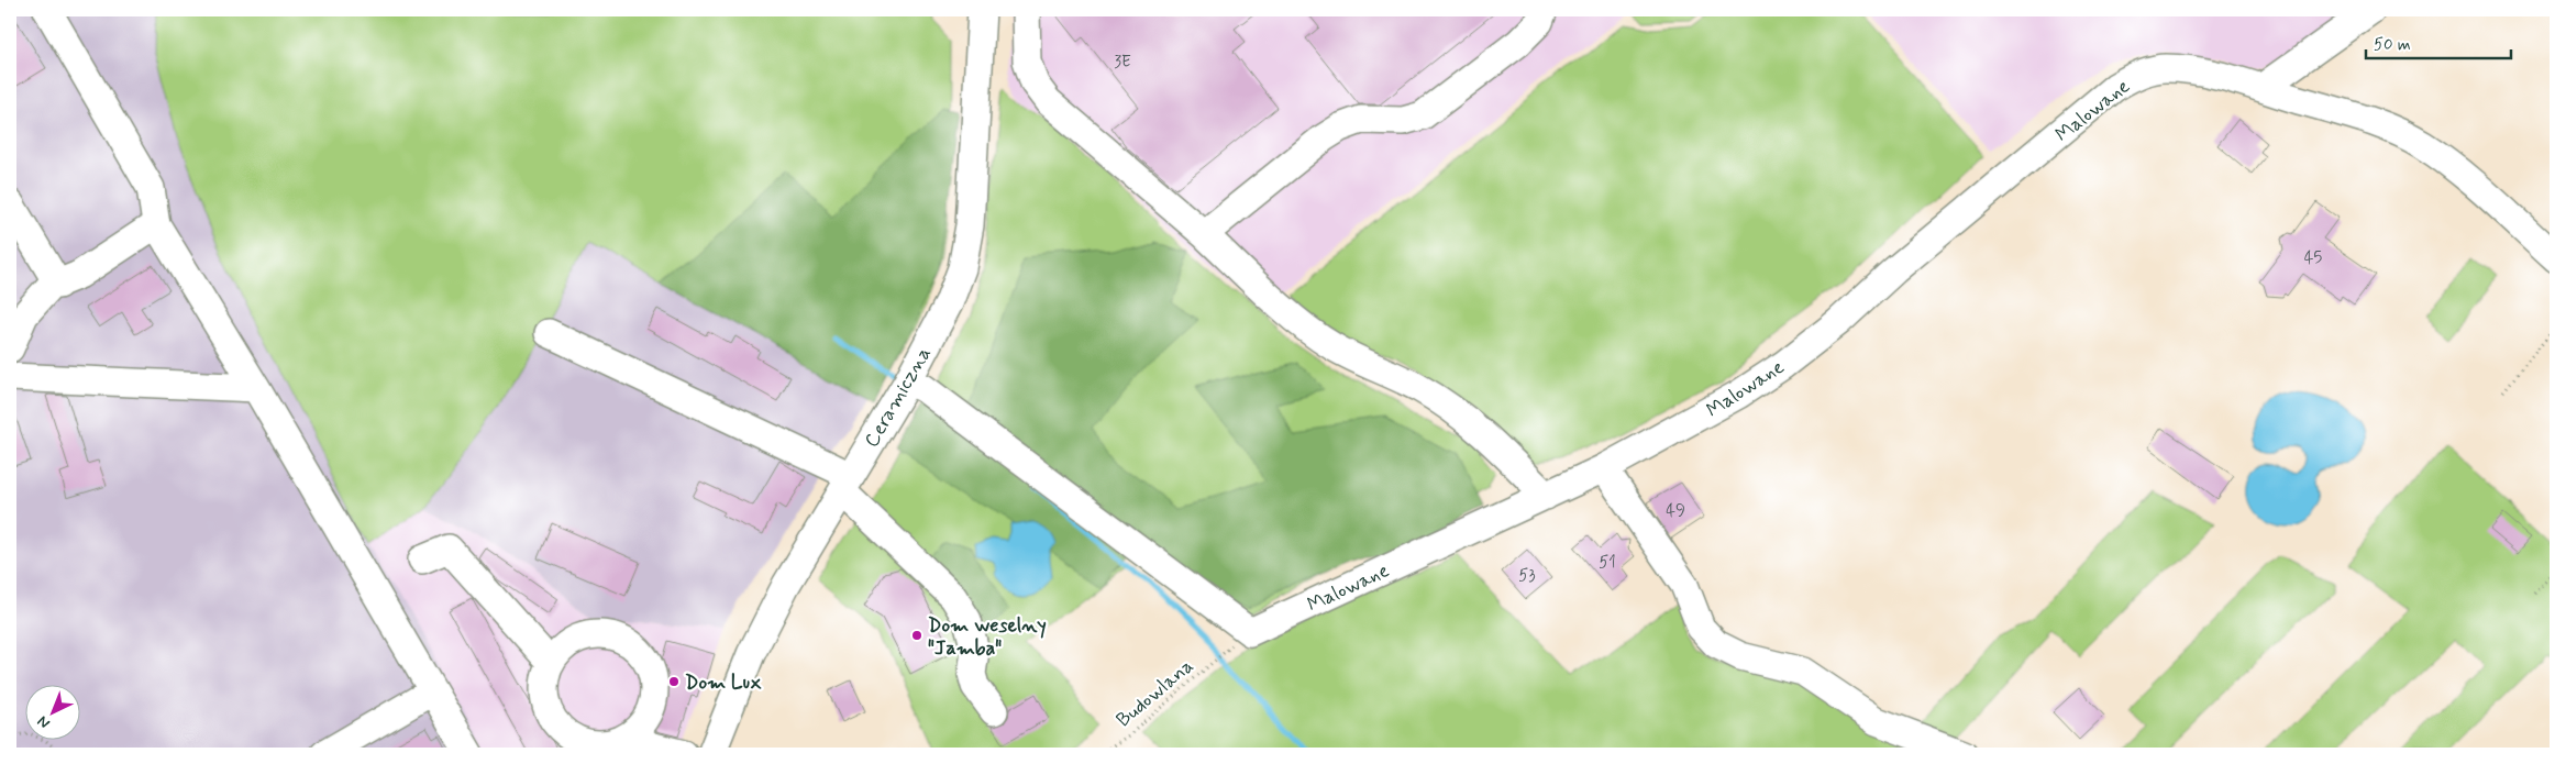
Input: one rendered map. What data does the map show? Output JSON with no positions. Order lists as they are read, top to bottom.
{
  "streets": {
    "street": ["Malowane", "Ceramiczna"],
    "path": ["Budowlana"]
  },
  "crossings": [
    ["Malowane", "Ceramiczna"]
  ],
  "places": ["Dom weselny \"Jamba\"", "Dom Lux"],
  "house_numbers": [
    "3E",
    "45",
    "49",
    "51",
    "53"
  ],
  "scale_bar": "50 m",
  "north": "bottom left"
}
